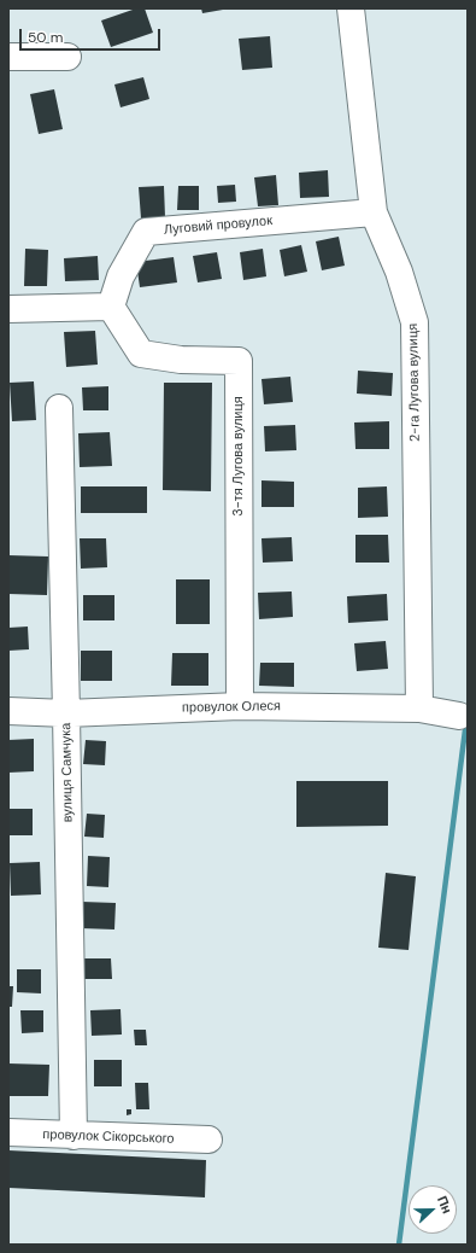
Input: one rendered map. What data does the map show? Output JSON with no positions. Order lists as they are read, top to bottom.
{
  "streets": {
    "street": [
      "Луговий провулок",
      "2-га Лугова вулиця",
      "3-тя Лугова вулиця",
      "провулок Олеся",
      "вулиця Самчука",
      "провулок Сікорського"
    ]
  },
  "crossings": [
    ["Луговий провулок", "2-га Лугова вулиця"],
    ["Луговий провулок", "3-тя Лугова вулиця"],
    ["2-га Лугова вулиця", "провулок Олеся"],
    ["3-тя Лугова вулиця", "провулок Олеся"],
    ["провулок Олеся", "вулиця Самчука"],
    ["вулиця Самчука", "провулок Сікорського"]
  ],
  "scale_bar": "50 m",
  "north": "right"
}
